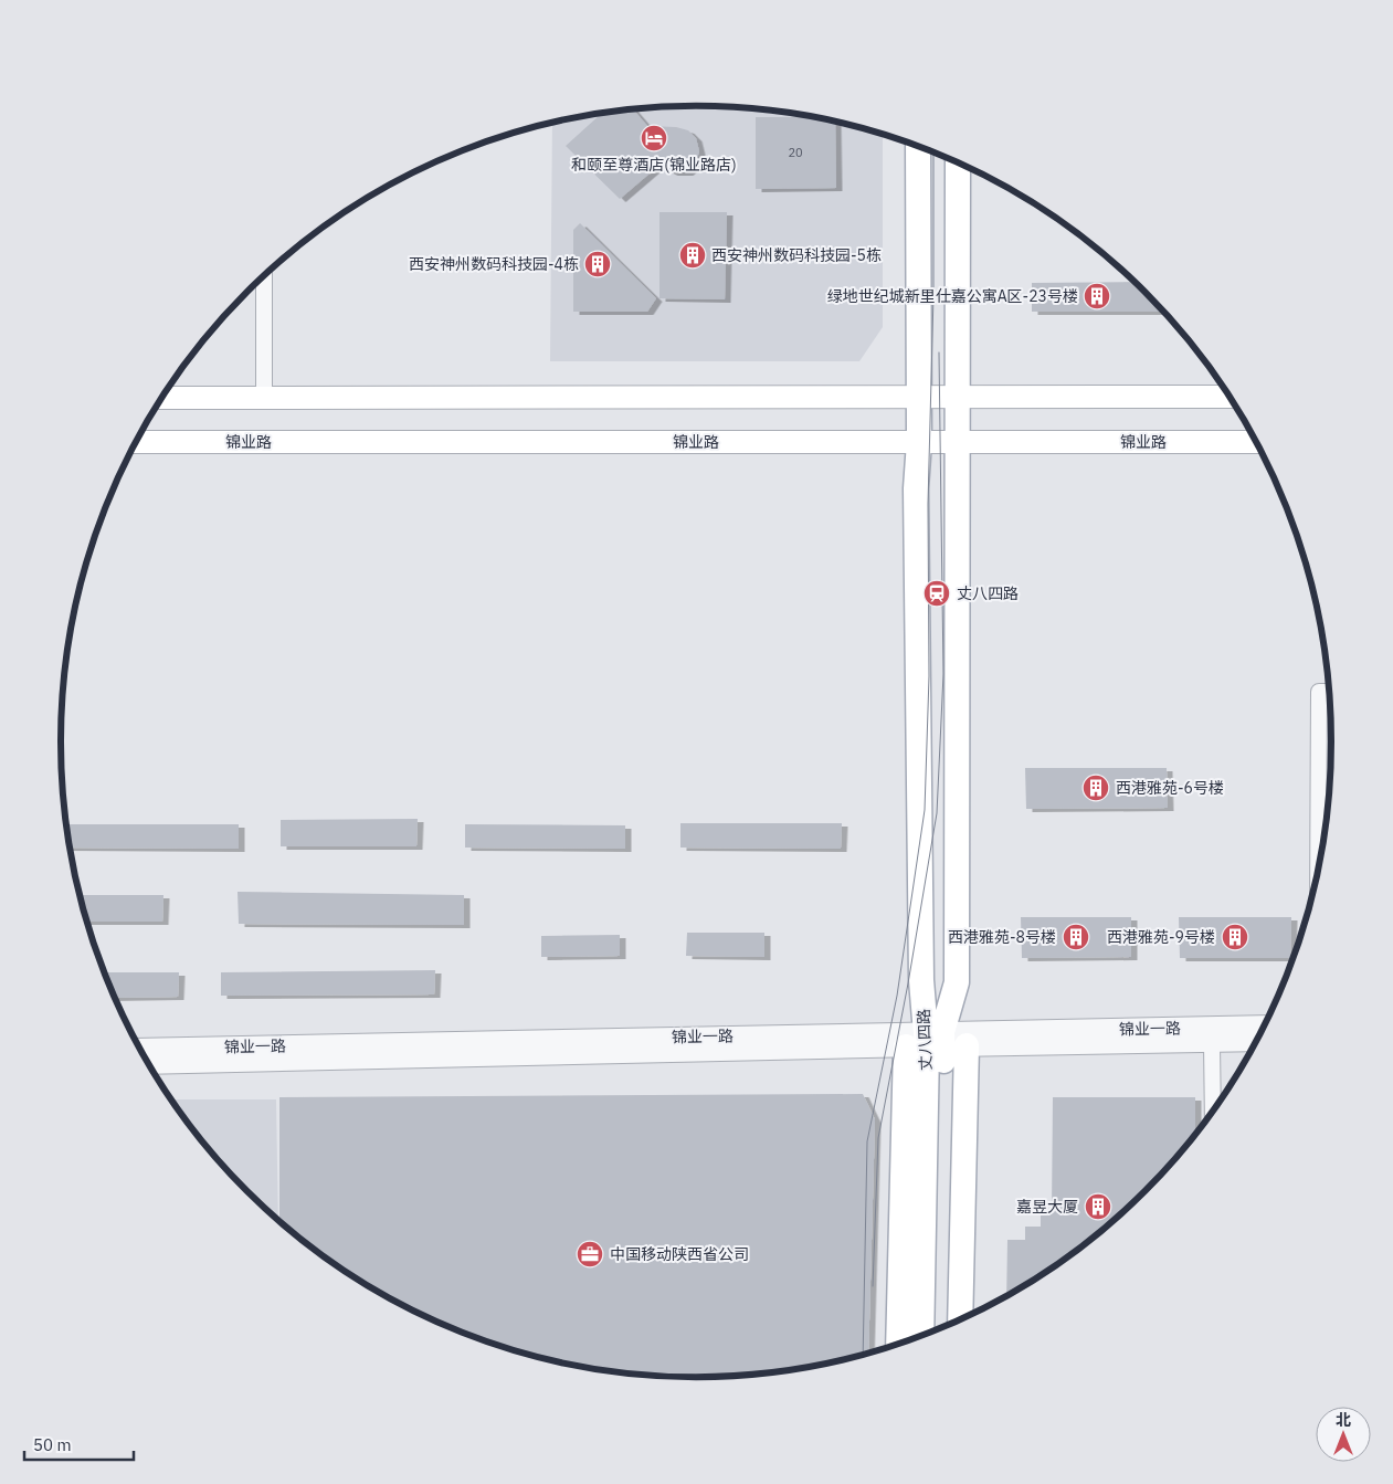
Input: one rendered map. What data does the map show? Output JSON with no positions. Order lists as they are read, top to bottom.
{
  "streets": {
    "main road": ["锦业路", "丈八四路"],
    "street": ["锦业一路"]
  },
  "crossings": [
    ["锦业路", "丈八四路"],
    ["锦业一路", "丈八四路"]
  ],
  "places": {
    "hotel": ["和颐至尊酒店(锦业路店)"],
    "building": [
      "西安神州数码科技园-5栋",
      "西安神州数码科技园-4栋",
      "绿地世纪城新里仕嘉公寓A区-23号楼",
      "西港雅苑-6号楼",
      "西港雅苑-8号楼",
      "西港雅苑-9号楼",
      "嘉昱大厦"
    ],
    "station": ["丈八四路"],
    "office": ["中国移动陕西省公司"]
  },
  "house_numbers": ["20"],
  "scale_bar": "50 m",
  "north": "top"
}
